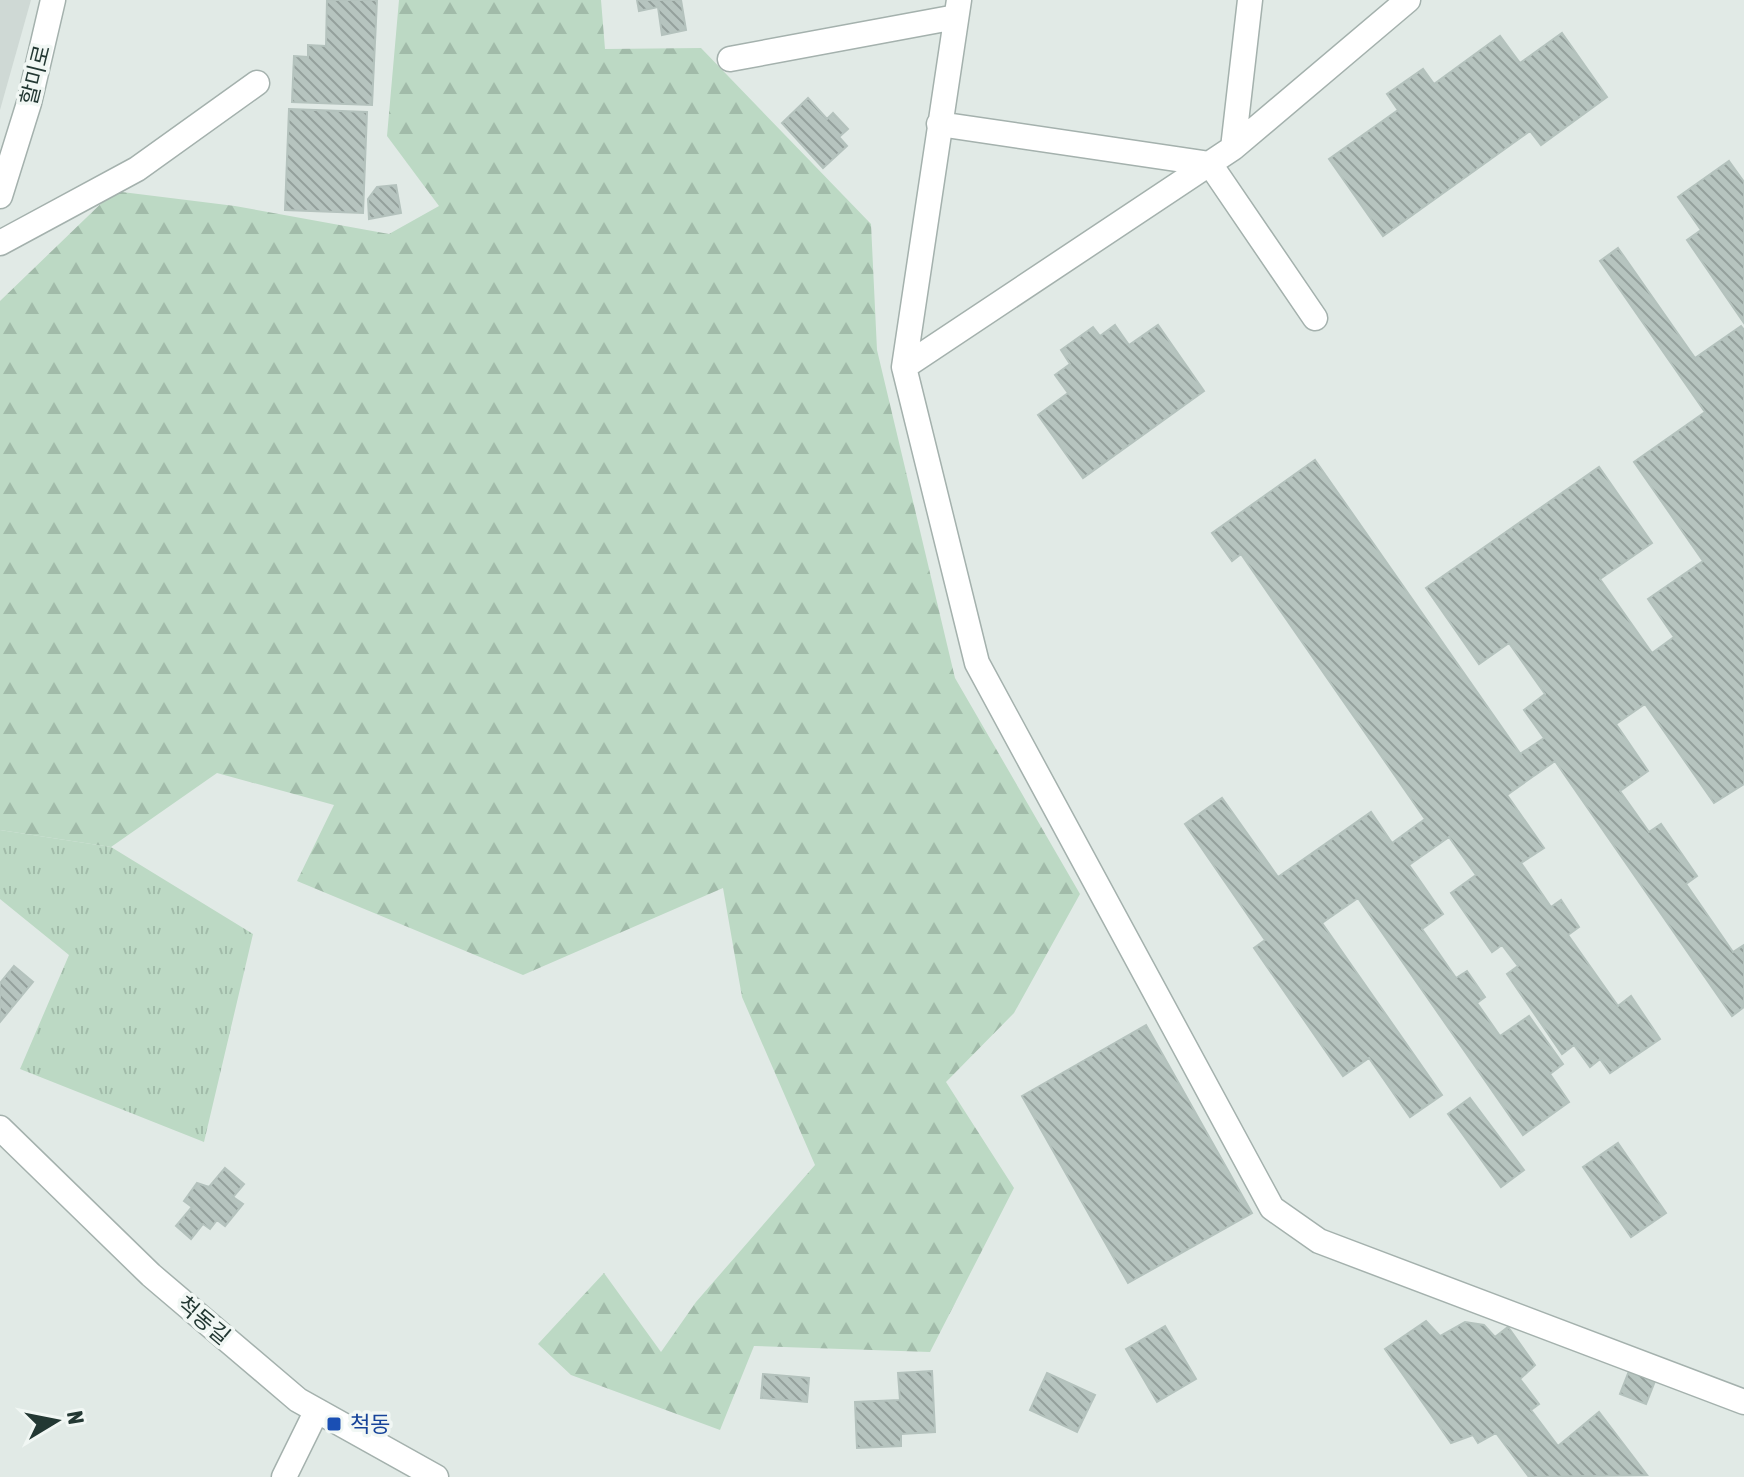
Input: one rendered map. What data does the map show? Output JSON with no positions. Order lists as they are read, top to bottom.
{
  "streets": {
    "street": ["할미로", "척동길"]
  },
  "places": {
    "transit": ["척동"]
  },
  "north": "right"
}
